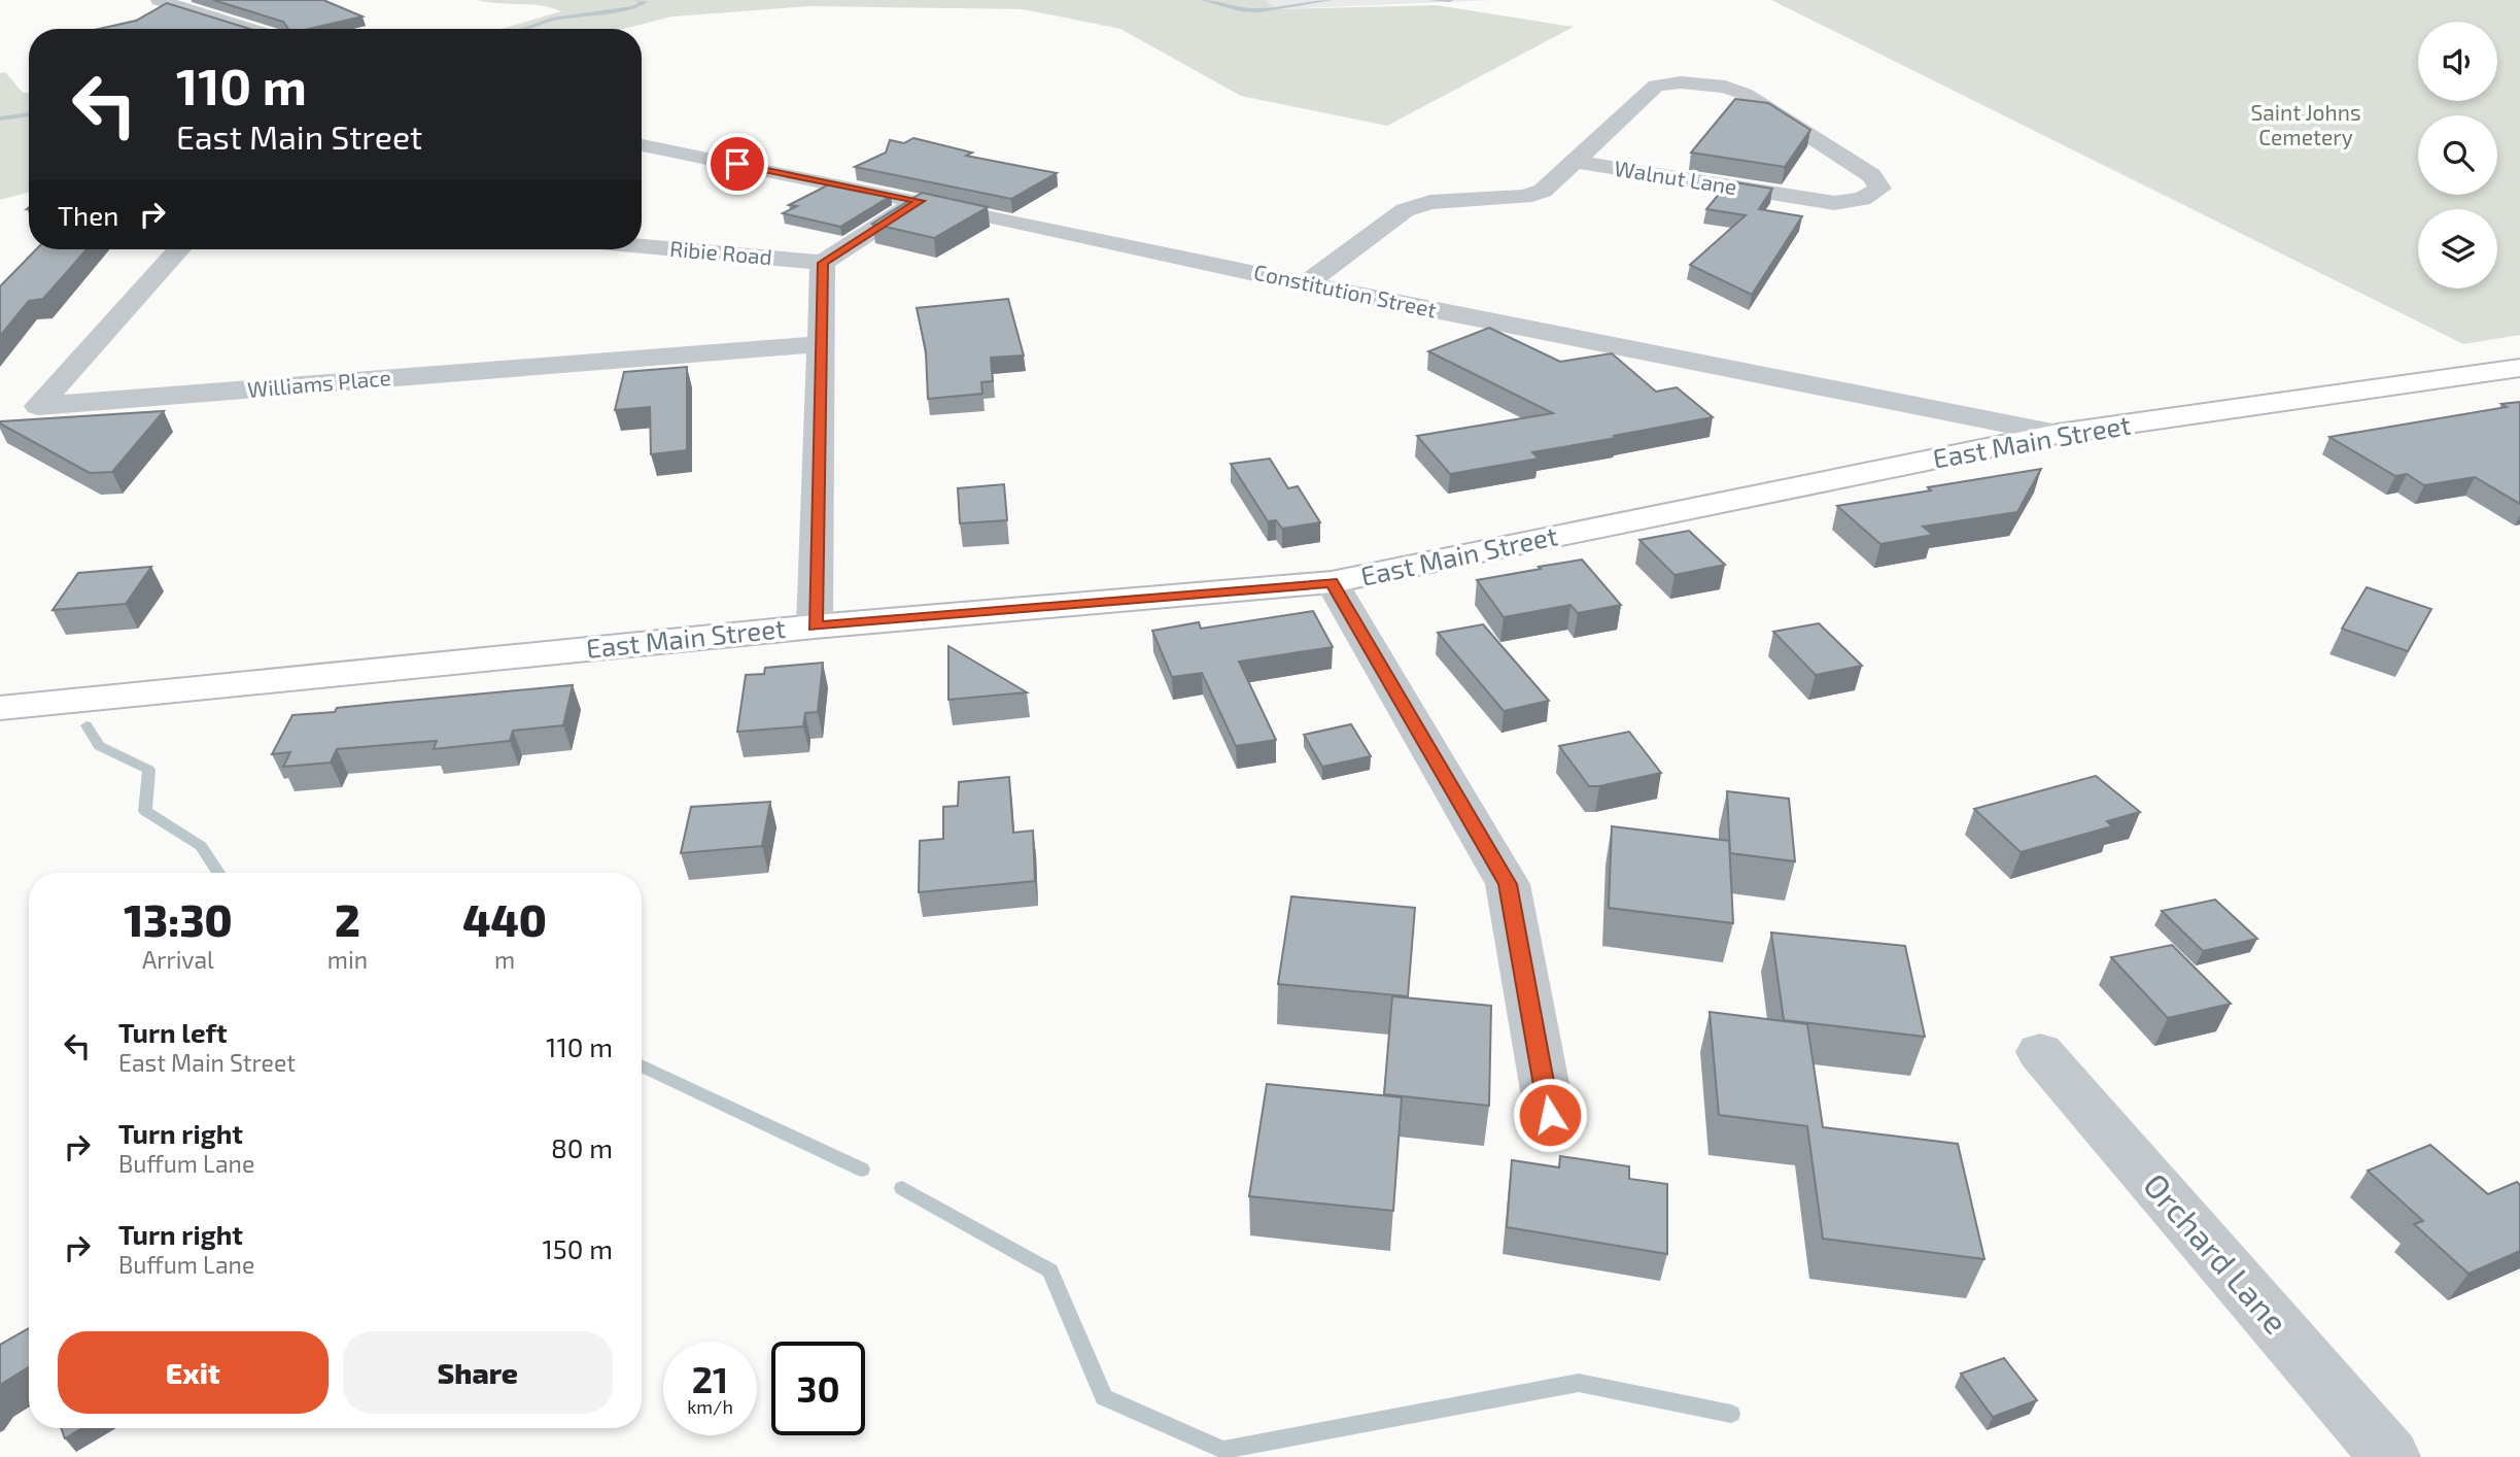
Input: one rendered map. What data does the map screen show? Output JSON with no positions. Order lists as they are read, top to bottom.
{
  "streets": {
    "main road": ["East Main Street"],
    "street": [
      "Walnut Lane",
      "Ribie Road",
      "Constitution Street",
      "Williams Place",
      "Orchard Lane"
    ]
  },
  "crossings": [
    ["Walnut Lane", "Constitution Street"],
    ["Constitution Street", "East Main Street"]
  ],
  "parks": ["Saint Johns Cemetery"],
  "page": {
    "turn": ["110 m", "East Main Street"],
    "then": "Then",
    "eta": [
      "13:30",
      "Arrival",
      "2",
      "min",
      "440",
      "m"
    ],
    "list": [
      {
        "name": "Turn left",
        "note": "East Main Street",
        "value": "110 m"
      },
      {
        "name": "Turn right",
        "note": "Buffum Lane",
        "value": "80 m"
      },
      {
        "name": "Turn right",
        "note": "Buffum Lane",
        "value": "150 m"
      }
    ],
    "buttons": ["Exit", "Share"],
    "speed": "21 km/h",
    "limit": "30"
  }
}
